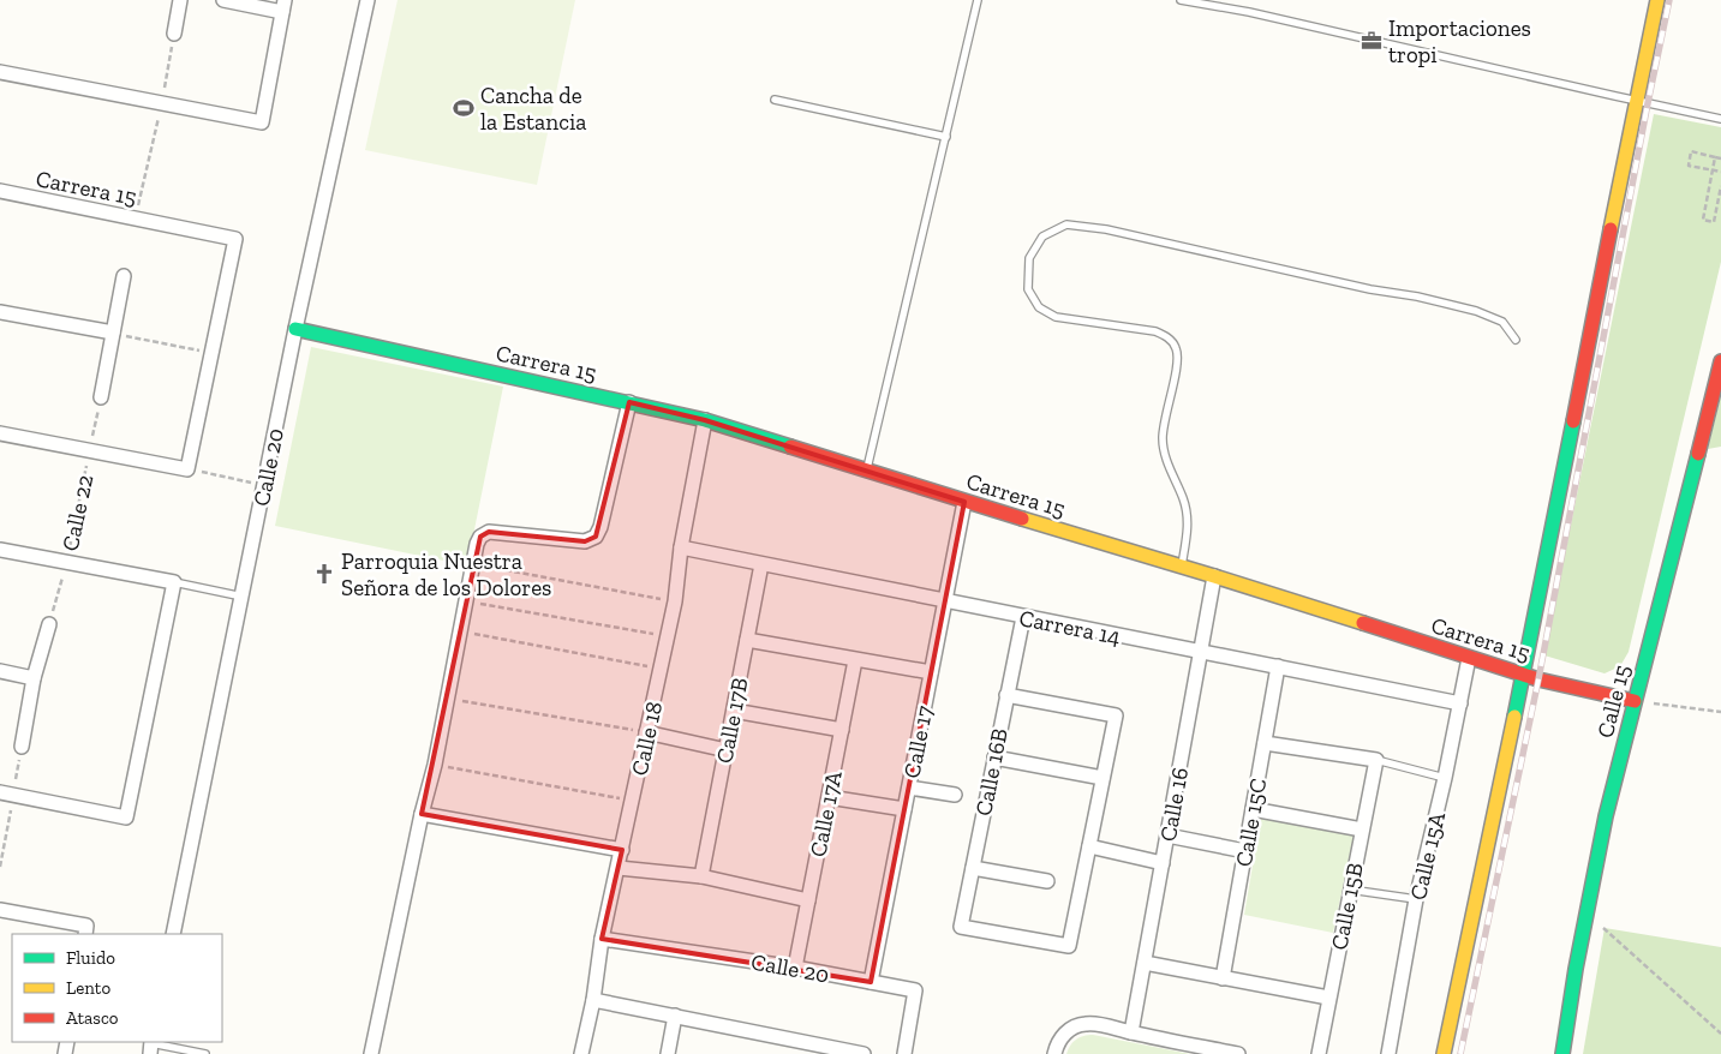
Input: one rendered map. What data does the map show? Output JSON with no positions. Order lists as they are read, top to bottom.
{
  "streets": {
    "street": [
      "Carrera 15",
      "Calle 20",
      "Carrera 14",
      "Calle 15",
      "Calle 17B",
      "Calle 18",
      "Calle 17",
      "Calle 16B",
      "Calle 16",
      "Calle 17A",
      "Calle 15C",
      "Calle 15A",
      "Calle 15B"
    ],
    "path": ["Calle 22"]
  },
  "crossings": [
    ["Carrera 15", "Calle 20"],
    ["Carrera 15", "Calle 15"],
    ["Carrera 15", "Calle 18"],
    ["Carrera 15", "Calle 17"],
    ["Carrera 15", "Calle 16"],
    ["Carrera 15", "Calle 15A"],
    ["Calle 20", "Calle 18"],
    ["Calle 20", "Calle 17"],
    ["Calle 20", "Calle 17A"],
    ["Carrera 14", "Calle 17B"],
    ["Carrera 14", "Calle 18"],
    ["Carrera 14", "Calle 17"],
    ["Carrera 14", "Calle 16B"],
    ["Carrera 14", "Calle 16"],
    ["Carrera 14", "Calle 15C"],
    ["Carrera 14", "Calle 15A"]
  ],
  "places": {
    "office": ["Importaciones tropi"],
    "sports": ["Cancha de la Estancia"],
    "church": ["Parroquia Nuestra Señora de los Dolores"]
  },
  "legend": ["Fluido", "Lento", "Atasco"]
}
